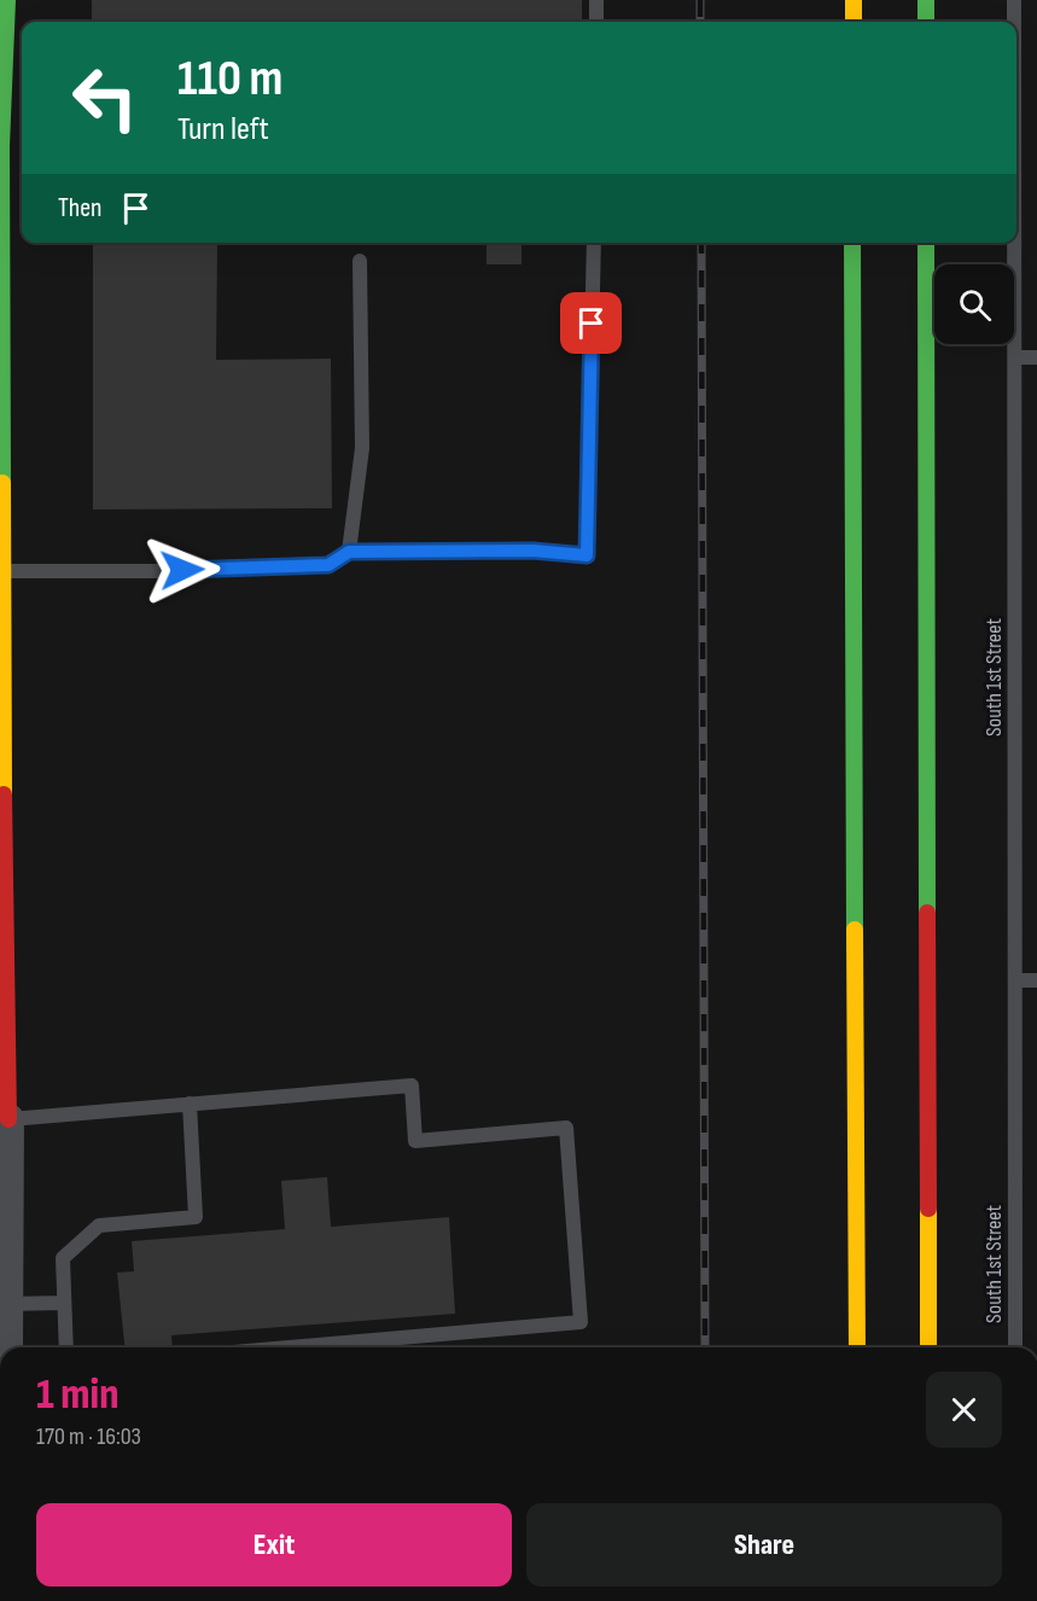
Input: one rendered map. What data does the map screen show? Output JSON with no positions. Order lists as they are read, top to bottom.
{
  "streets": {
    "lane": ["South 1st Street"]
  },
  "page": {
    "turn": ["110 m", "Turn left"],
    "then": "Then",
    "heading": ["1 min", "170 m · 16:03"],
    "buttons": ["Exit", "Share"]
  }
}
